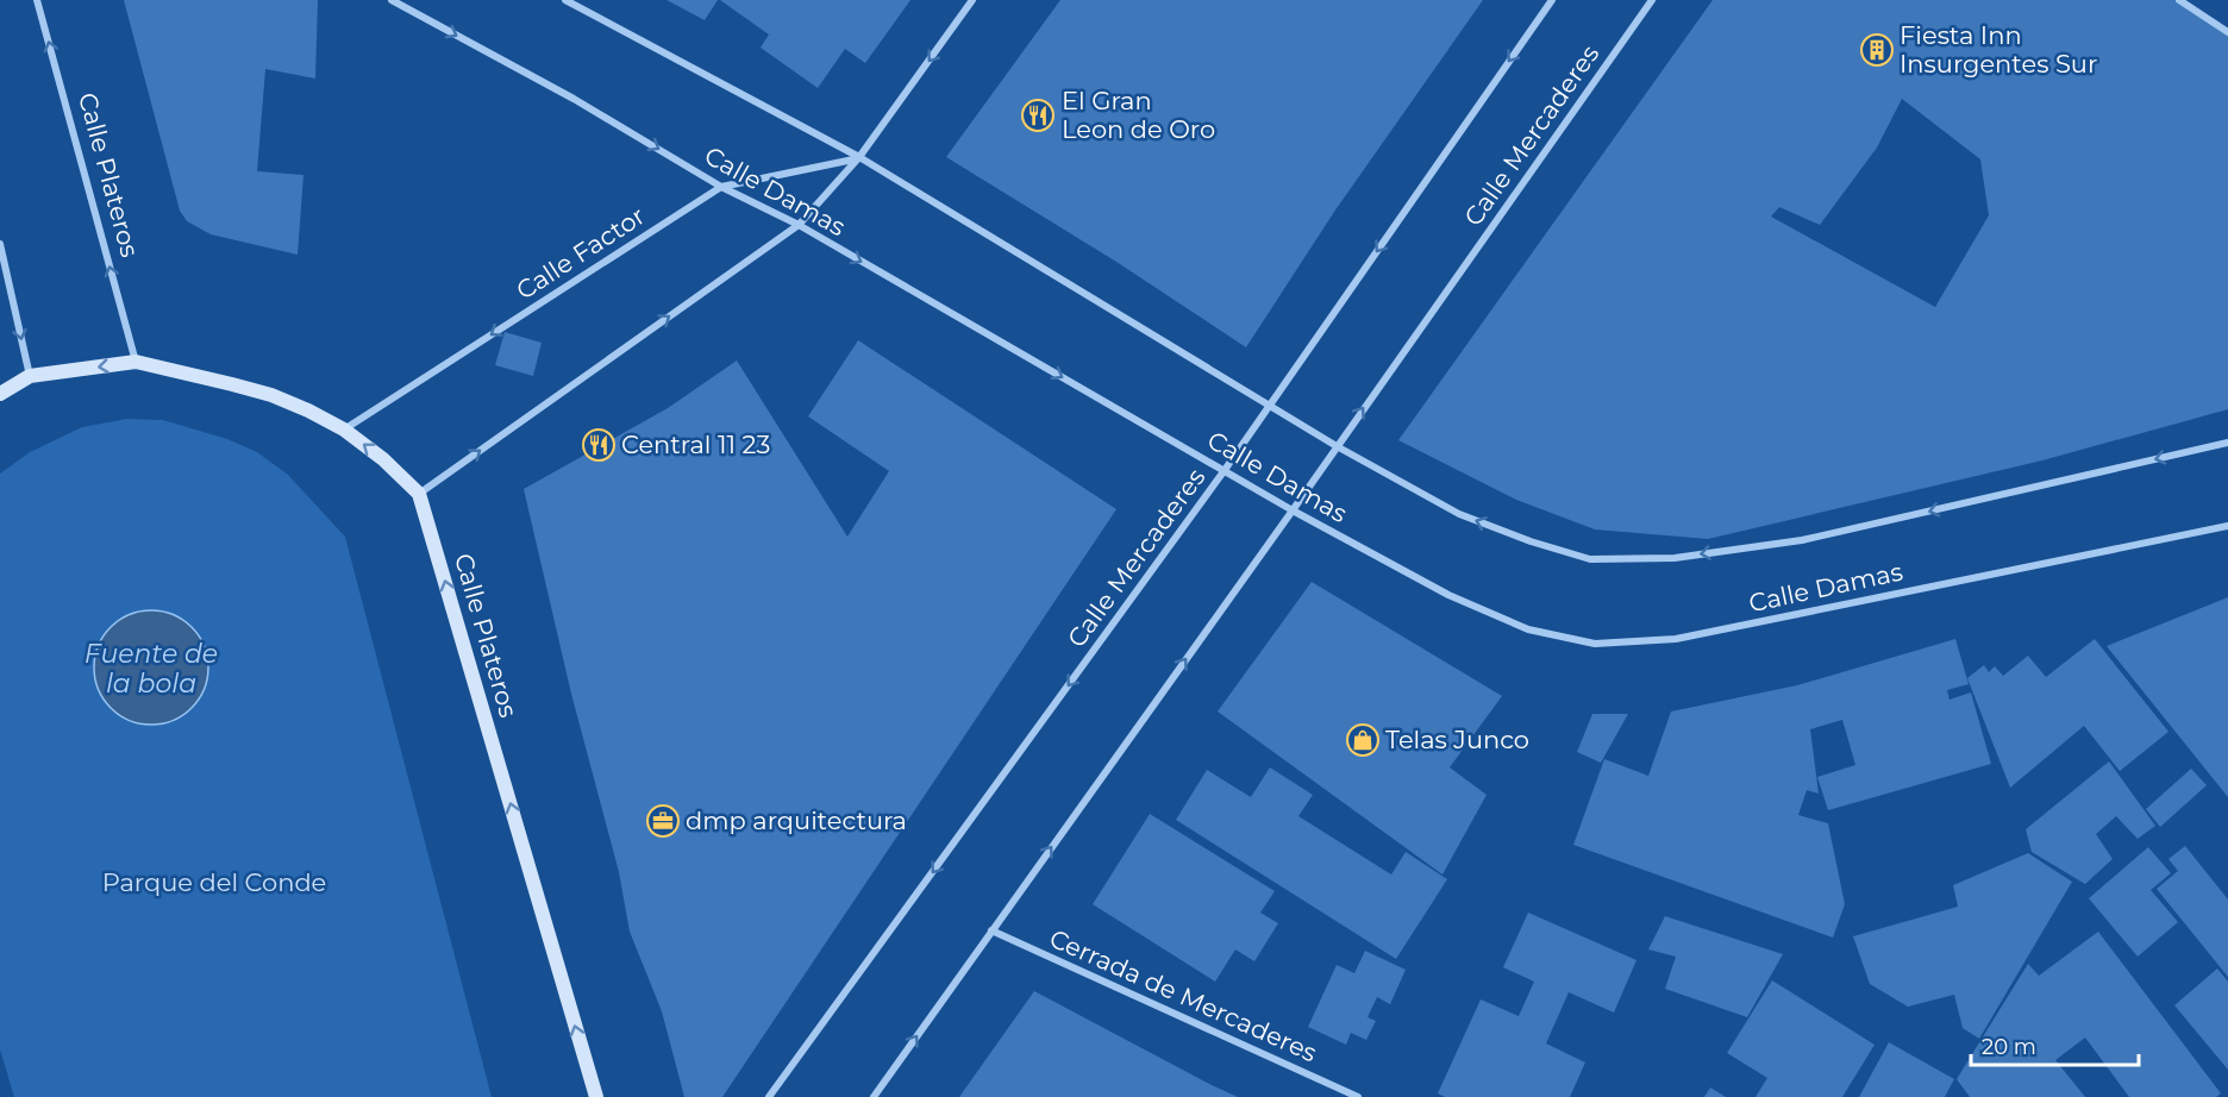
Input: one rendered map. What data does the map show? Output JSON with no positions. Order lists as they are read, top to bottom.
{
  "streets": {
    "street": [
      "Calle Mercaderes",
      "Calle Plateros",
      "Calle Damas",
      "Calle Factor",
      "Cerrada de Mercaderes"
    ]
  },
  "crossings": [
    ["Calle Mercaderes", "Calle Damas"],
    ["Calle Mercaderes", "Cerrada de Mercaderes"],
    ["Calle Plateros", "Calle Factor"],
    ["Calle Damas", "Calle Factor"]
  ],
  "one_way": ["Calle Plateros", "Calle Factor"],
  "water": ["Fuente de la bola"],
  "parks": ["Parque del Conde"],
  "places": {
    "building": ["Fiesta Inn Insurgentes Sur"],
    "restaurant": ["El Gran Leon de Oro", "Central 11 23"],
    "shop": ["Telas Junco"],
    "office": ["dmp arquitectura"]
  },
  "scale_bar": "20 m"
}
